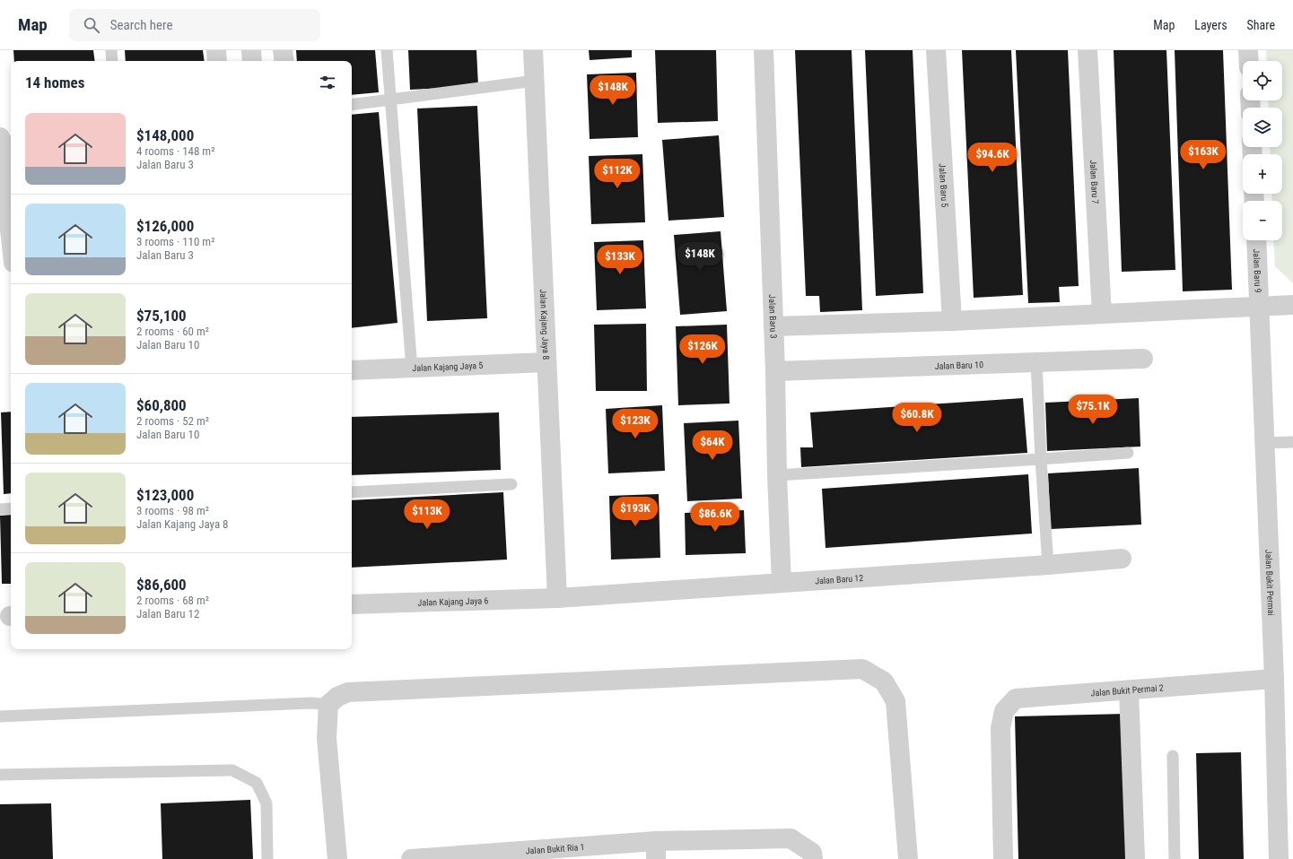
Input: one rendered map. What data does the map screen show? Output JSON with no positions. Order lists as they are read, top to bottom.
{
  "streets": {
    "street": [
      "Jalan Baru 7",
      "Jalan Baru 5",
      "Jalan Baru 9",
      "Jalan Baru 3",
      "Jalan Kajang Jaya 8",
      "Jalan Baru 10",
      "Jalan Kajang Jaya 5",
      "Jalan Baru 12",
      "Jalan Bukit Permai",
      "Jalan Kajang Jaya 6",
      "Jalan Bukit Permai 2",
      "Jalan Bukit Ria 1"
    ]
  },
  "crossings": [
    ["Jalan Baru 9", "Jalan Bukit Permai"],
    ["Jalan Baru 3", "Jalan Baru 10"],
    ["Jalan Baru 3", "Jalan Baru 12"],
    ["Jalan Kajang Jaya 8", "Jalan Kajang Jaya 5"],
    ["Jalan Kajang Jaya 8", "Jalan Baru 12"],
    ["Jalan Kajang Jaya 8", "Jalan Kajang Jaya 6"],
    ["Jalan Baru 12", "Jalan Kajang Jaya 6"],
    ["Jalan Bukit Permai", "Jalan Bukit Permai 2"]
  ],
  "page": {
    "header": "Map",
    "search": "Search here",
    "nav": ["Map", "Layers", "Share"],
    "map_buttons": ["+", "−"],
    "heading": "14 homes",
    "price": [
      "$148K",
      "$163K",
      "$94.6K",
      "$112K",
      "$148K",
      "$133K",
      "$126K",
      "$75.1K",
      "$60.8K",
      "$123K",
      "$64K",
      "$193K",
      "$113K",
      "$86.6K"
    ],
    "list": [
      {
        "name": "$148,000",
        "note": "4 rooms · 148 m² · Jalan Baru 3"
      },
      {
        "name": "$126,000",
        "note": "3 rooms · 110 m² · Jalan Baru 3"
      },
      {
        "name": "$75,100",
        "note": "2 rooms · 60 m² · Jalan Baru 10"
      },
      {
        "name": "$60,800",
        "note": "2 rooms · 52 m² · Jalan Baru 10"
      },
      {
        "name": "$123,000",
        "note": "3 rooms · 98 m² · Jalan Kajang Jaya 8"
      },
      {
        "name": "$86,600",
        "note": "2 rooms · 68 m² · Jalan Baru 12"
      }
    ]
  }
}
